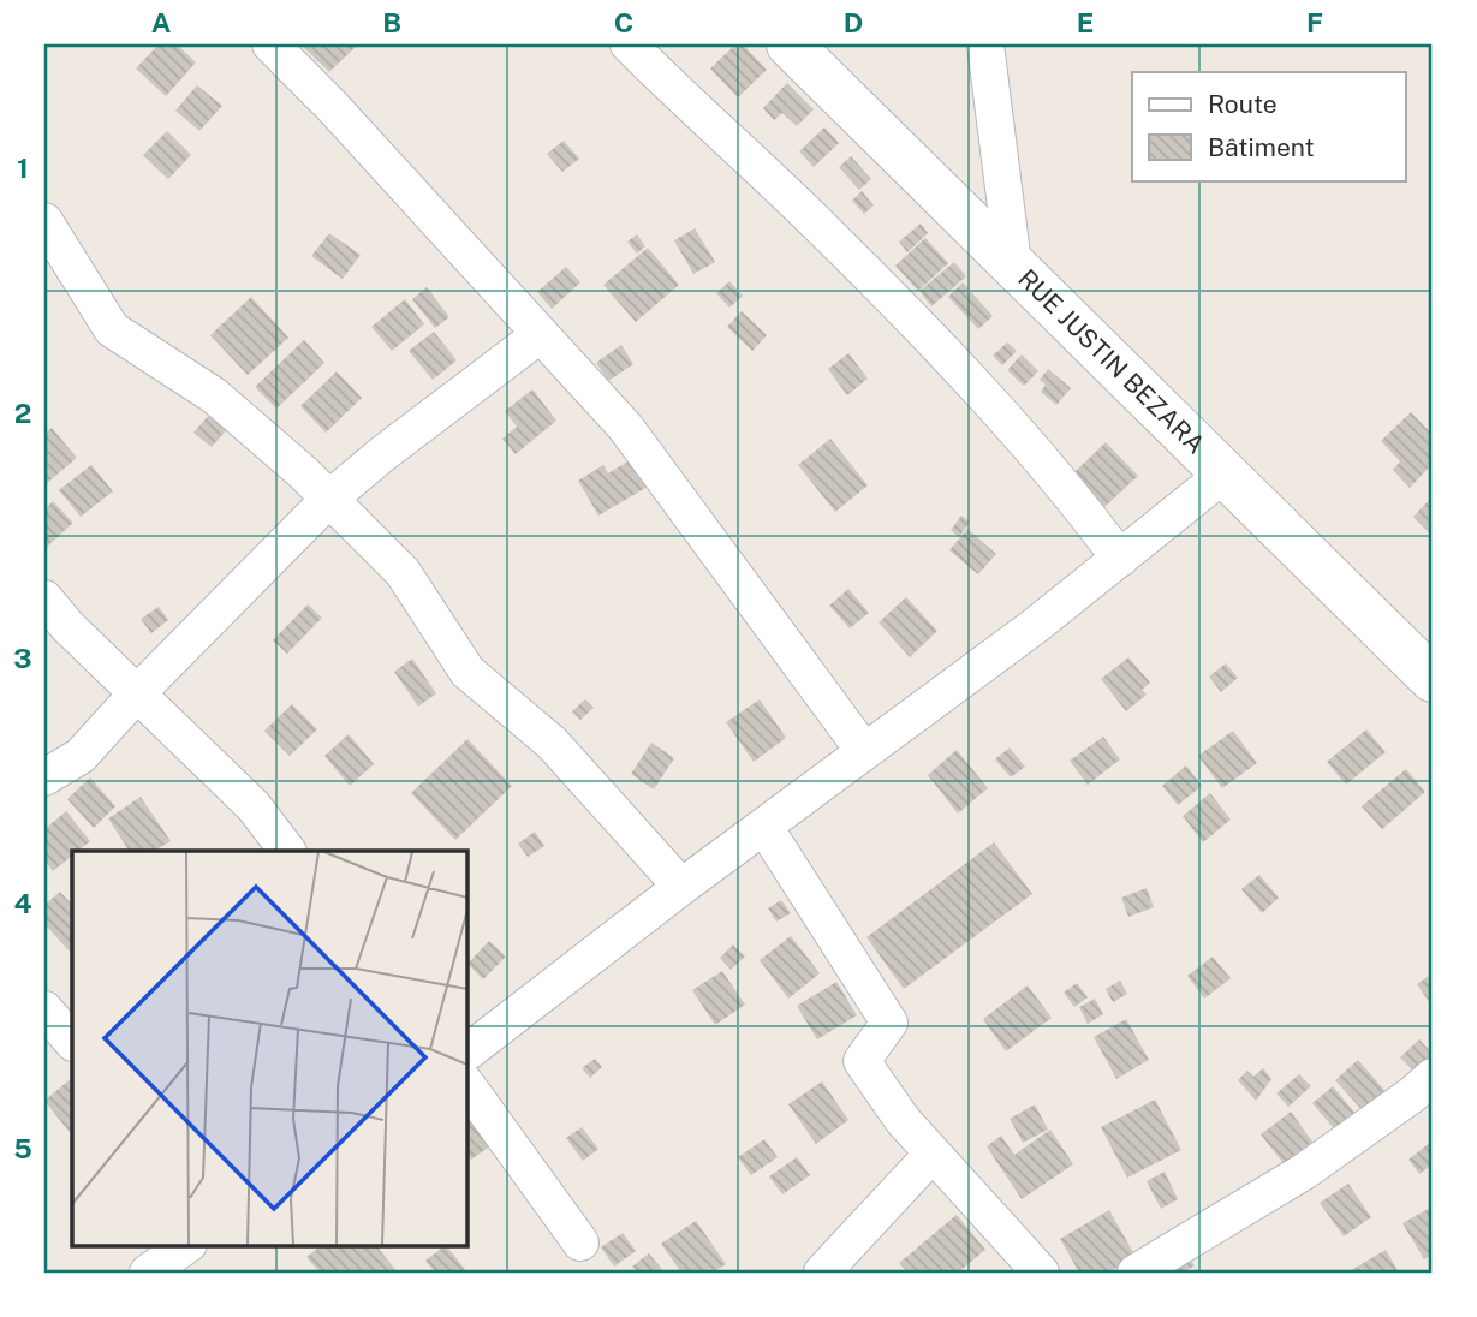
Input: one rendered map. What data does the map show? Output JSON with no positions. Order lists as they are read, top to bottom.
{
  "streets": {
    "street": ["RUE JUSTIN BEZARA"]
  },
  "legend": ["Route", "Bâtiment"],
  "grid": {
    "columns": [
      "A",
      "B",
      "C",
      "D",
      "E",
      "F"
    ],
    "rows": [
      "1",
      "2",
      "3",
      "4",
      "5"
    ]
  }
}
